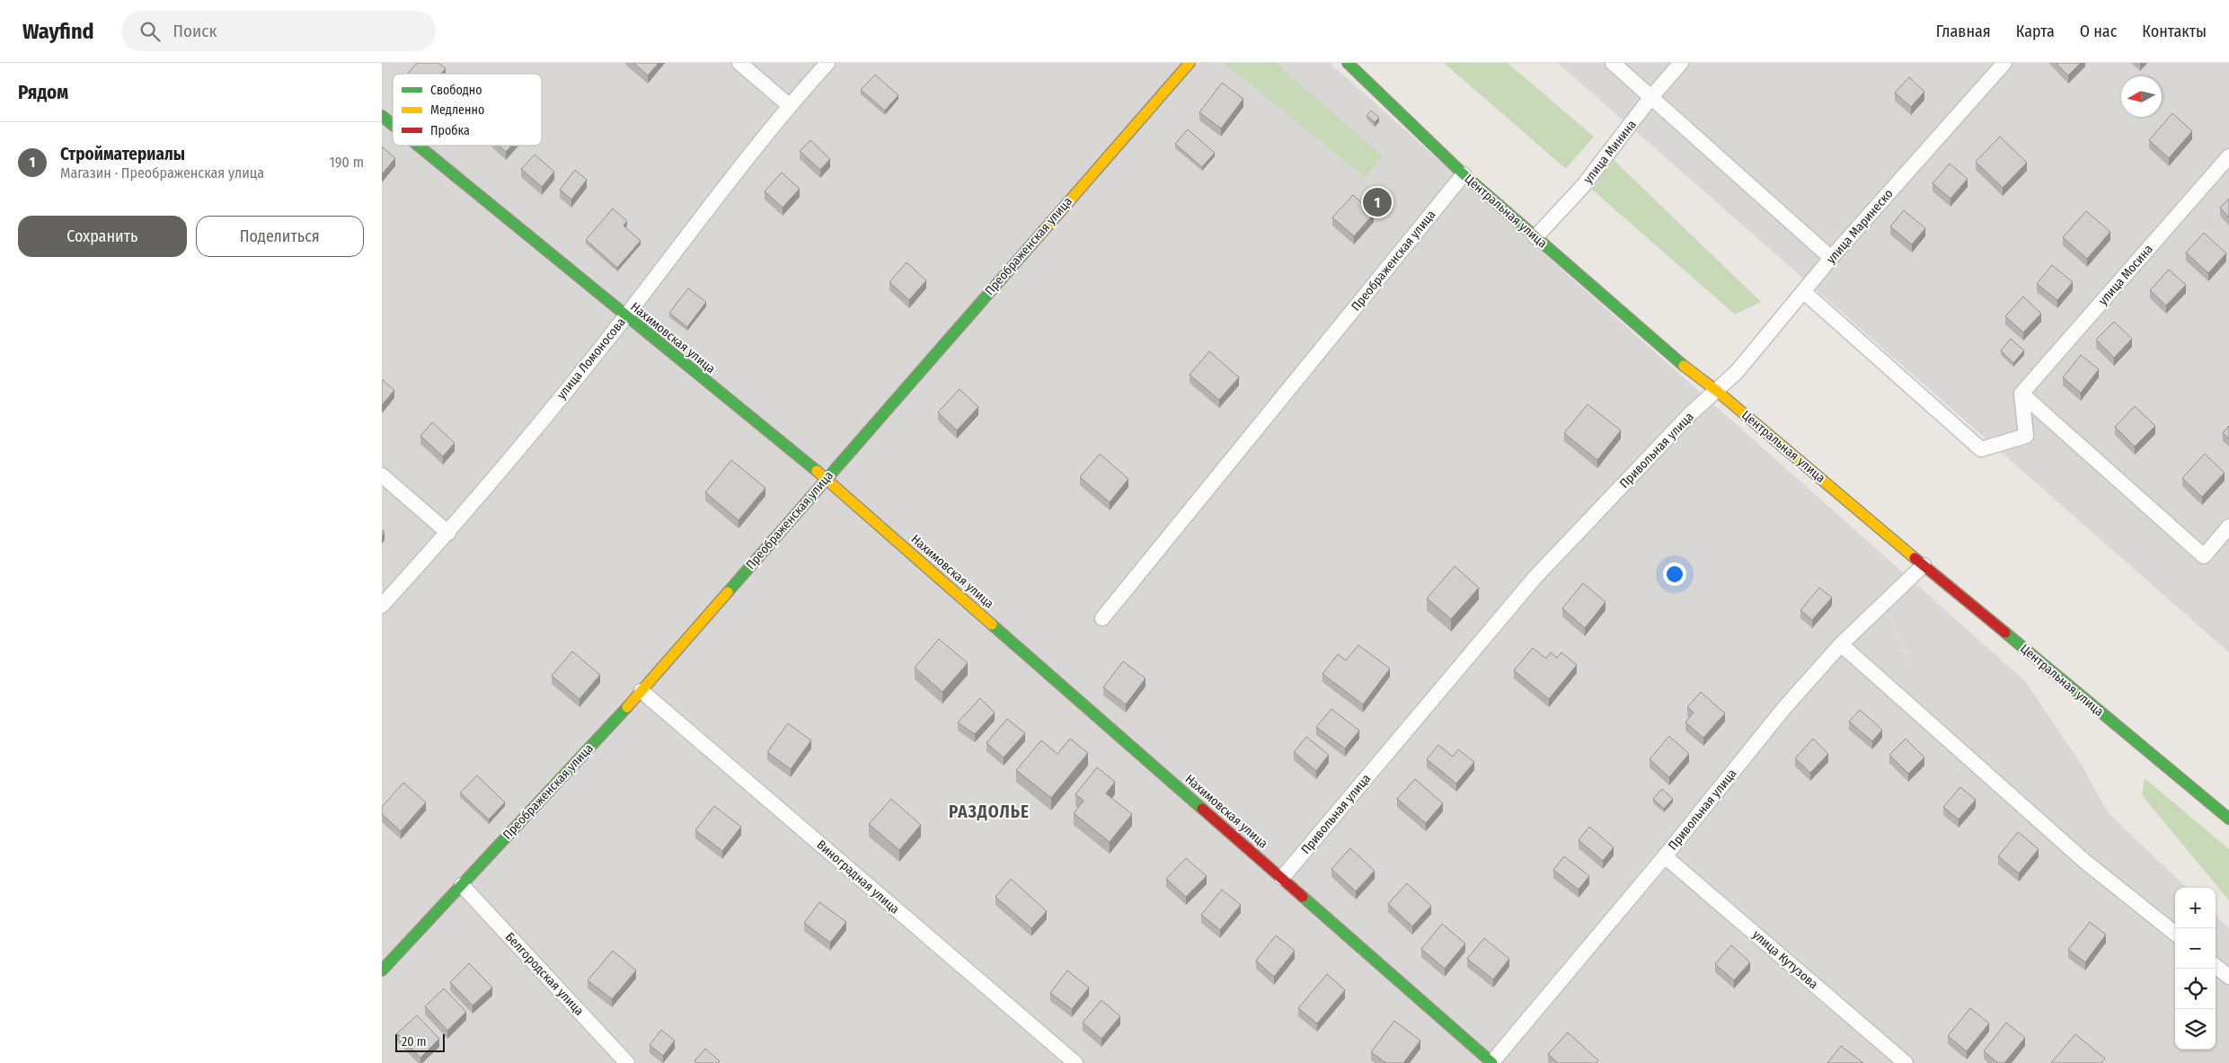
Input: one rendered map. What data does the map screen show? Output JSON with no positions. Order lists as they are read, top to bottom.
{
  "streets": {
    "street": [
      "улица Минина",
      "Центральная улица",
      "улица Маринеско",
      "Преображенская улица",
      "улица Мосина",
      "Нахимовская улица",
      "улица Ломоносова",
      "Привольная улица",
      "Виноградная улица",
      "улица Кутузова",
      "Белгородская улица"
    ]
  },
  "crossings": [
    ["улица Минина", "Центральная улица"],
    ["Центральная улица", "улица Маринеско"],
    ["Центральная улица", "Преображенская улица"],
    ["Центральная улица", "Привольная улица"],
    ["улица Маринеско", "Привольная улица"],
    ["Преображенская улица", "Нахимовская улица"],
    ["Преображенская улица", "Виноградная улица"],
    ["Преображенская улица", "Белгородская улица"],
    ["Нахимовская улица", "улица Ломоносова"],
    ["Нахимовская улица", "Привольная улица"],
    ["Привольная улица", "улица Кутузова"]
  ],
  "districts": ["РАЗДОЛЬЕ"],
  "legend": ["Свободно", "Медленно", "Пробка"],
  "scale_bar": "20 m",
  "north": "left",
  "page": {
    "header": "Wayfind",
    "search": "Поиск",
    "nav": [
      "Главная",
      "Карта",
      "О нас",
      "Контакты"
    ],
    "heading": "Рядом",
    "list": [
      {
        "mark": "1",
        "name": "Стройматериалы",
        "note": "Магазин · Преображенская улица",
        "value": "190 m"
      }
    ],
    "pins": "1",
    "buttons": ["Сохранить", "Поделиться"],
    "map_buttons": ["+", "−"],
    "scale": "20 m"
  }
}
